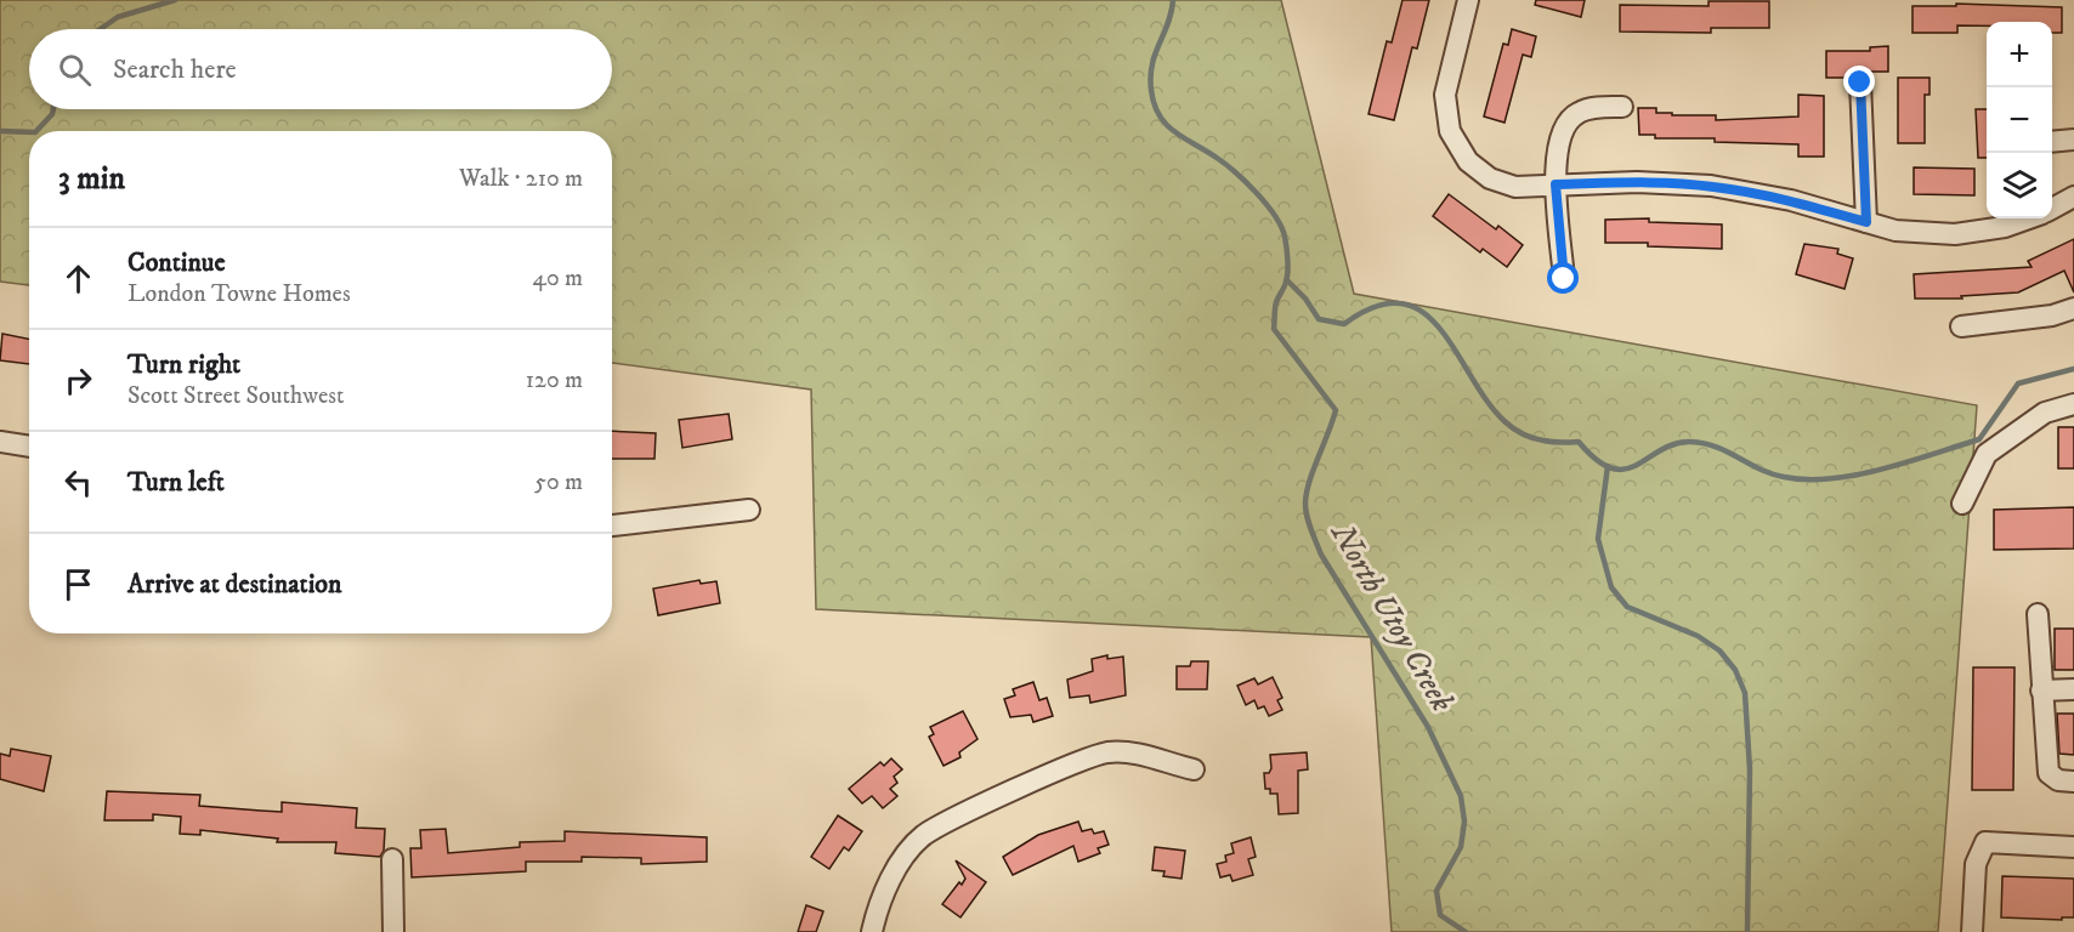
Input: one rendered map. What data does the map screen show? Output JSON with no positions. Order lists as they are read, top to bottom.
{
  "water": ["North Utoy Creek"],
  "page": {
    "map_buttons": ["+", "−"],
    "search": "Search here",
    "heading": ["3 min", "Walk · 210 m"],
    "list": [
      ["Continue", "London Towne Homes", "40 m"],
      ["Turn right", "Scott Street Southwest", "120 m"],
      ["Turn left", "50 m"],
      "Arrive at destination"
    ]
  }
}
